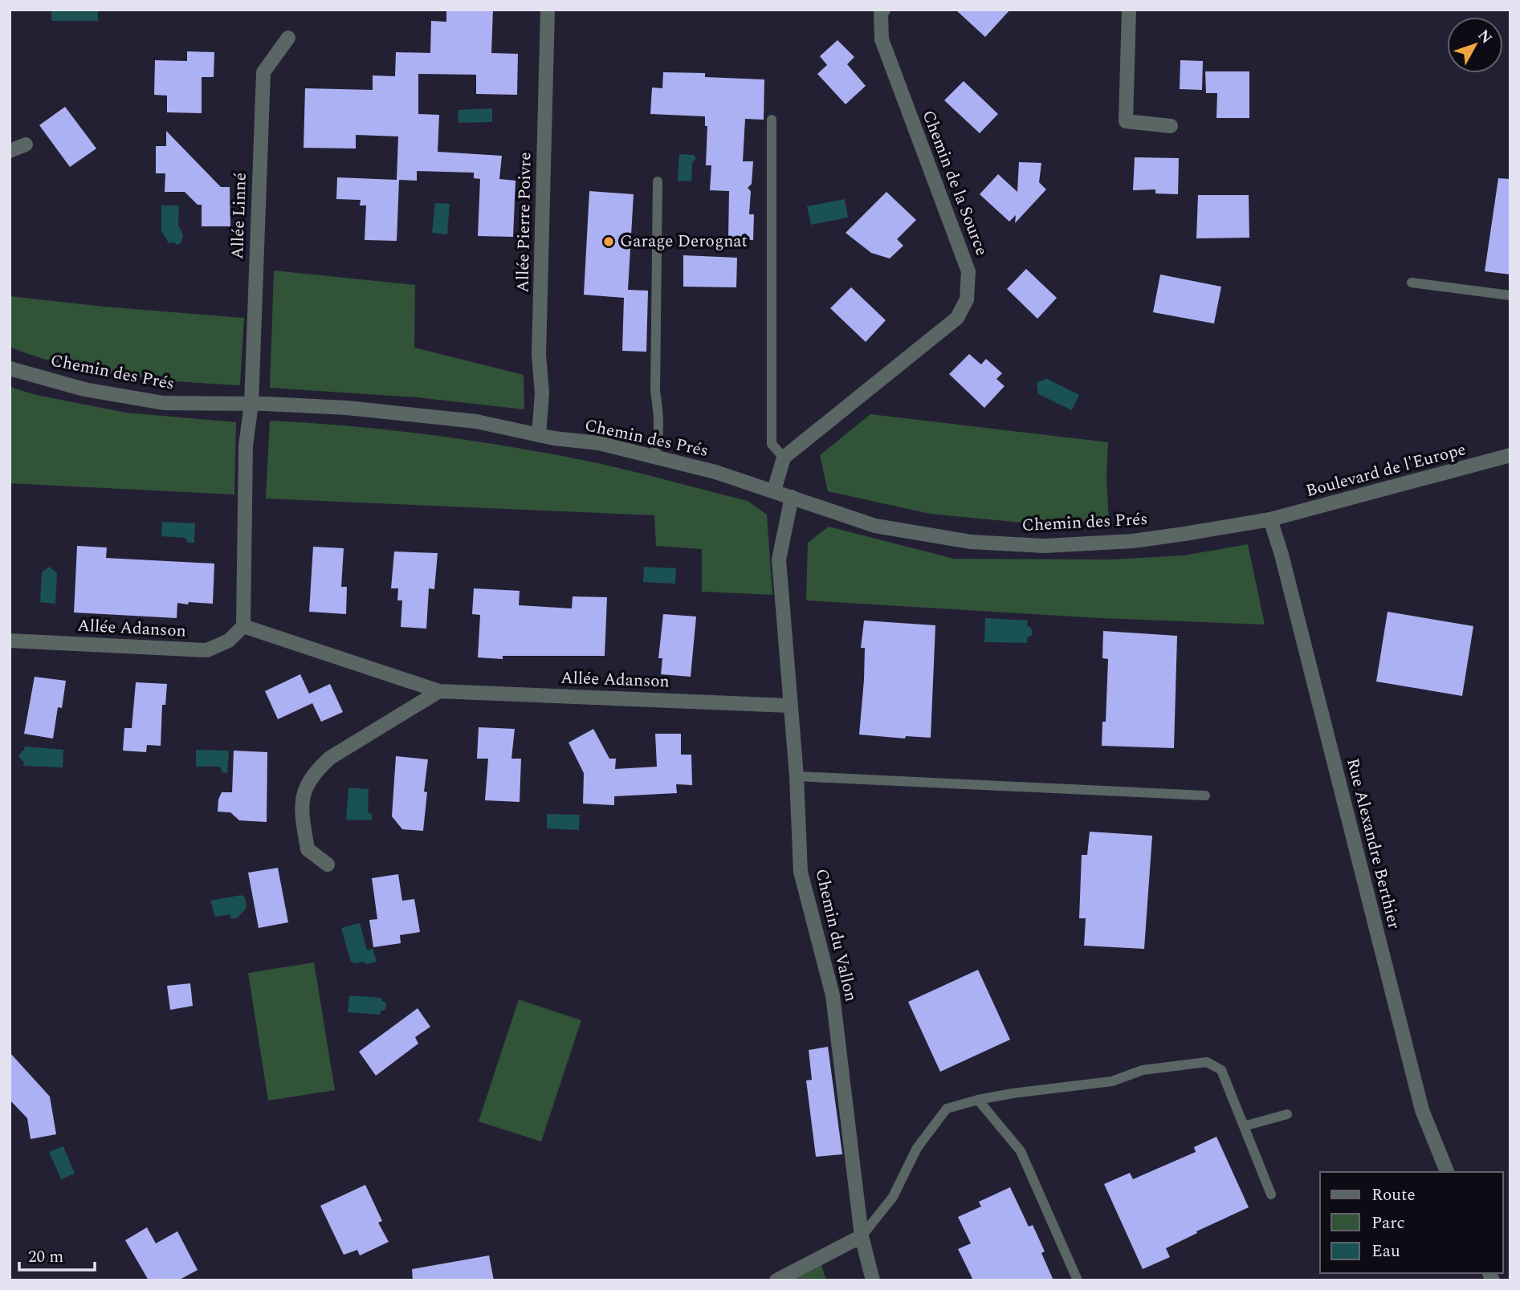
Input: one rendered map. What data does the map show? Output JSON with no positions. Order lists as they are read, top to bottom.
{
  "streets": {
    "street": [
      "Chemin de la Source",
      "Allée Linné",
      "Allée Pierre Poivre",
      "Chemin des Prés",
      "Boulevard de l'Europe",
      "Allée Adanson",
      "Rue Alexandre Berthier",
      "Chemin du Vallon"
    ]
  },
  "crossings": [
    ["Allée Linné", "Chemin des Prés"],
    ["Allée Pierre Poivre", "Chemin des Prés"],
    ["Chemin des Prés", "Boulevard de l'Europe"],
    ["Chemin des Prés", "Rue Alexandre Berthier"],
    ["Chemin des Prés", "Chemin du Vallon"],
    ["Boulevard de l'Europe", "Rue Alexandre Berthier"],
    ["Allée Adanson", "Chemin du Vallon"]
  ],
  "places": ["Garage Derognat"],
  "legend": ["Route", "Parc", "Eau"],
  "scale_bar": "20 m",
  "north": "top right"
}
